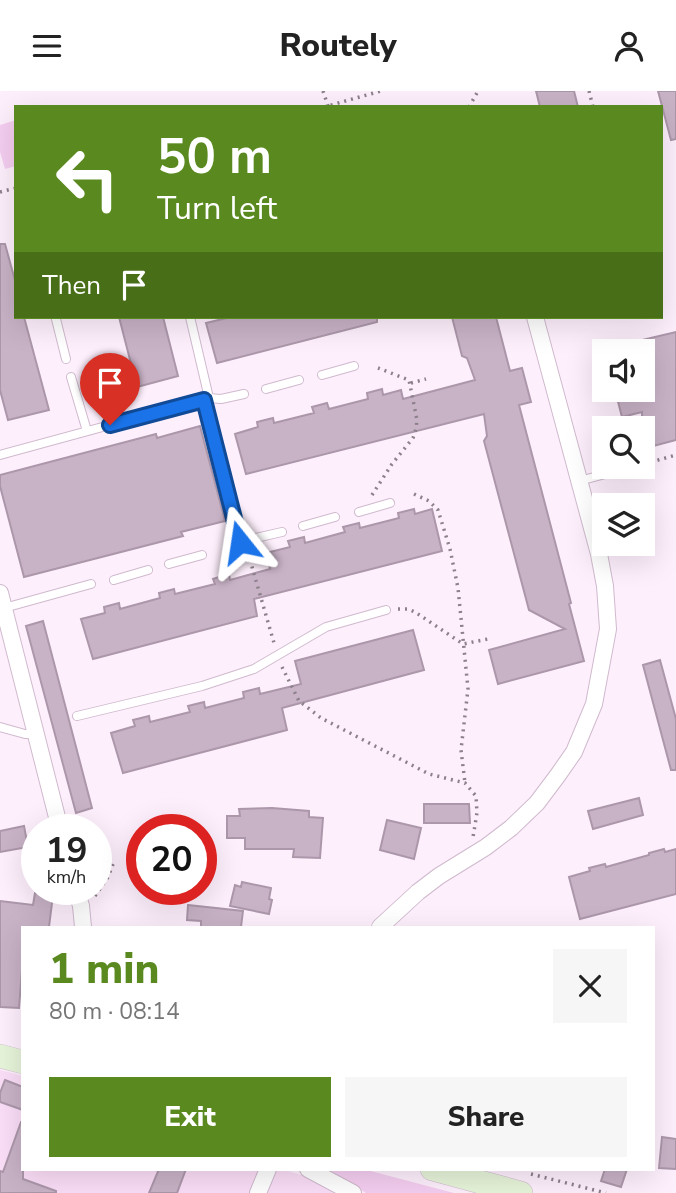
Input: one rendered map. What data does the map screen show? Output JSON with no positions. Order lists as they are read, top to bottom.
{
  "page": {
    "header": "Routely",
    "turn": ["50 m", "Turn left"],
    "then": "Then",
    "speed": "19 km/h",
    "limit": "20",
    "heading": ["1 min", "80 m · 08:14"],
    "buttons": ["Exit", "Share"]
  }
}
